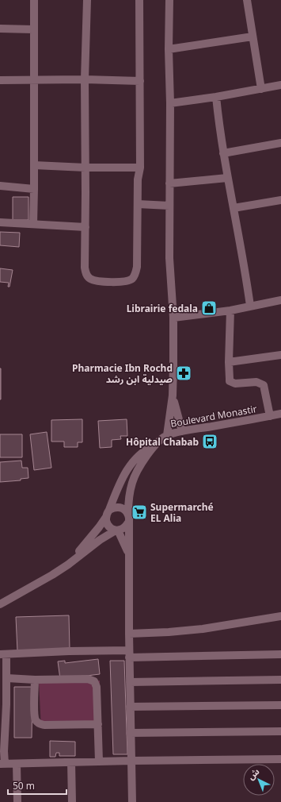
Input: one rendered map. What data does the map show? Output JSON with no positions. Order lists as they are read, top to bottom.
{
  "streets": {
    "street": ["Boulevard Monastir"]
  },
  "places": {
    "shop": ["Librairie fedala"],
    "pharmacy": ["Pharmacie Ibn Rochd صيدلية ابن رشد"],
    "bus stop": ["Hôpital Chabab"],
    "supermarket": ["Supermarché EL Alia"]
  },
  "scale_bar": "50 m",
  "north": "top left"
}
